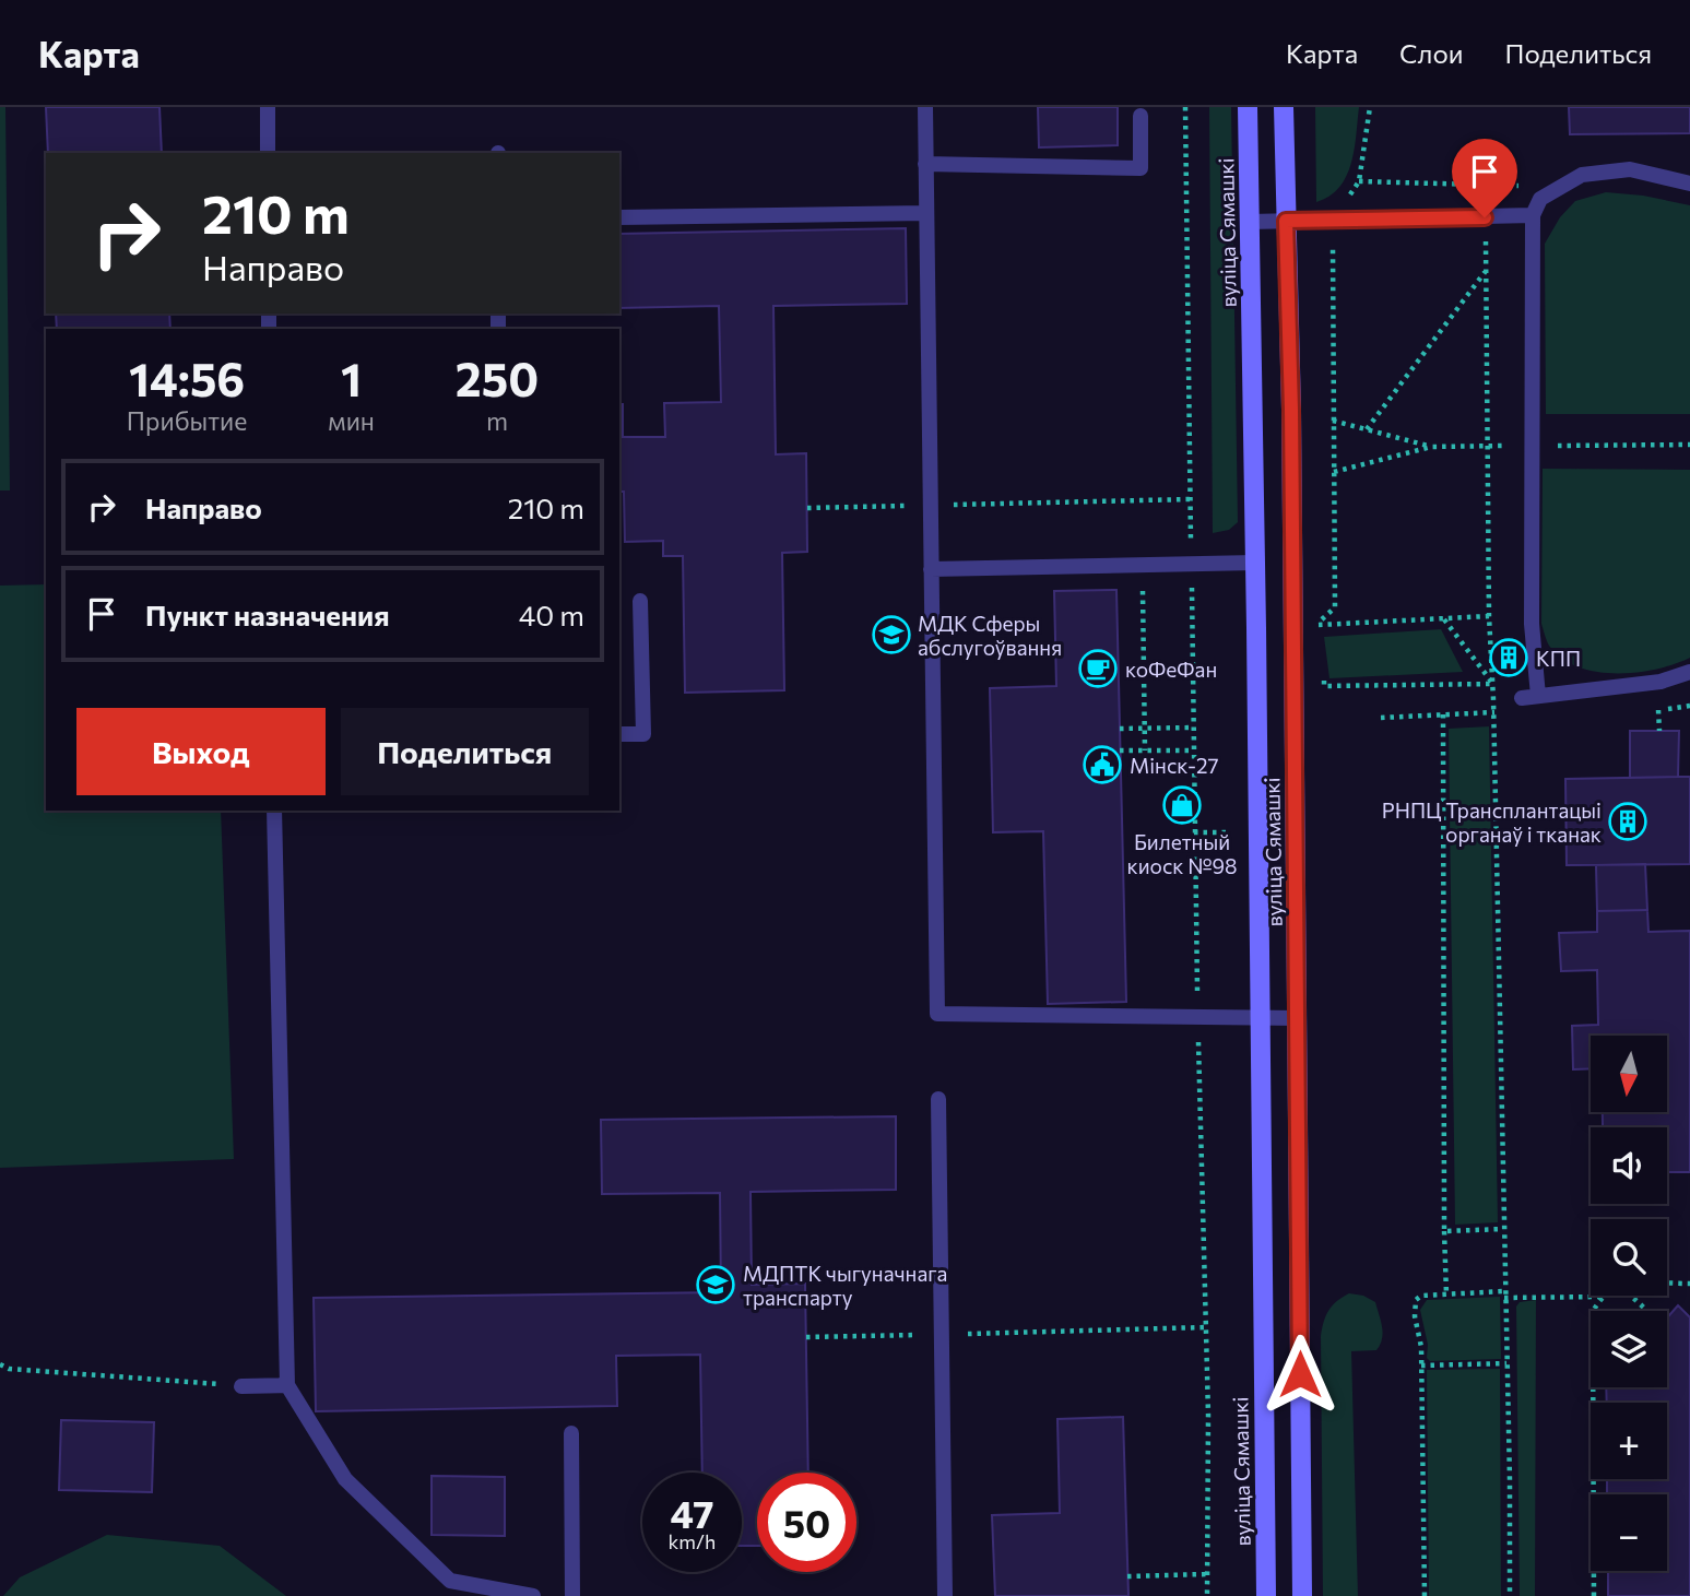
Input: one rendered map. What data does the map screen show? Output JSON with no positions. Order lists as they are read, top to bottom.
{
  "streets": {
    "main road": ["вуліца Сямашкі"]
  },
  "places": {
    "school or university": ["МДК Сферы абслугоўвання", "МДПТК чыгуначнага транспарту"],
    "building": ["КПП", "РНПЦ Трансплантацыі органаў і тканак"],
    "cafe": ["коФеФан"],
    "public building": ["Мінск-27"],
    "shop": ["Билетный киоск №98"]
  },
  "north": "bottom",
  "page": {
    "header": "Карта",
    "nav": ["Карта", "Слои", "Поделиться"],
    "turn": ["210 m", "Направо"],
    "eta": [
      "14:56",
      "Прибытие",
      "1",
      "мин",
      "250",
      "m"
    ],
    "list": [
      {
        "name": "Направо",
        "value": "210 m"
      },
      {
        "name": "Пункт назначения",
        "value": "40 m"
      }
    ],
    "buttons": ["Выход", "Поделиться"],
    "map_buttons": ["+", "−"],
    "speed": "47 km/h",
    "limit": "50"
  }
}
